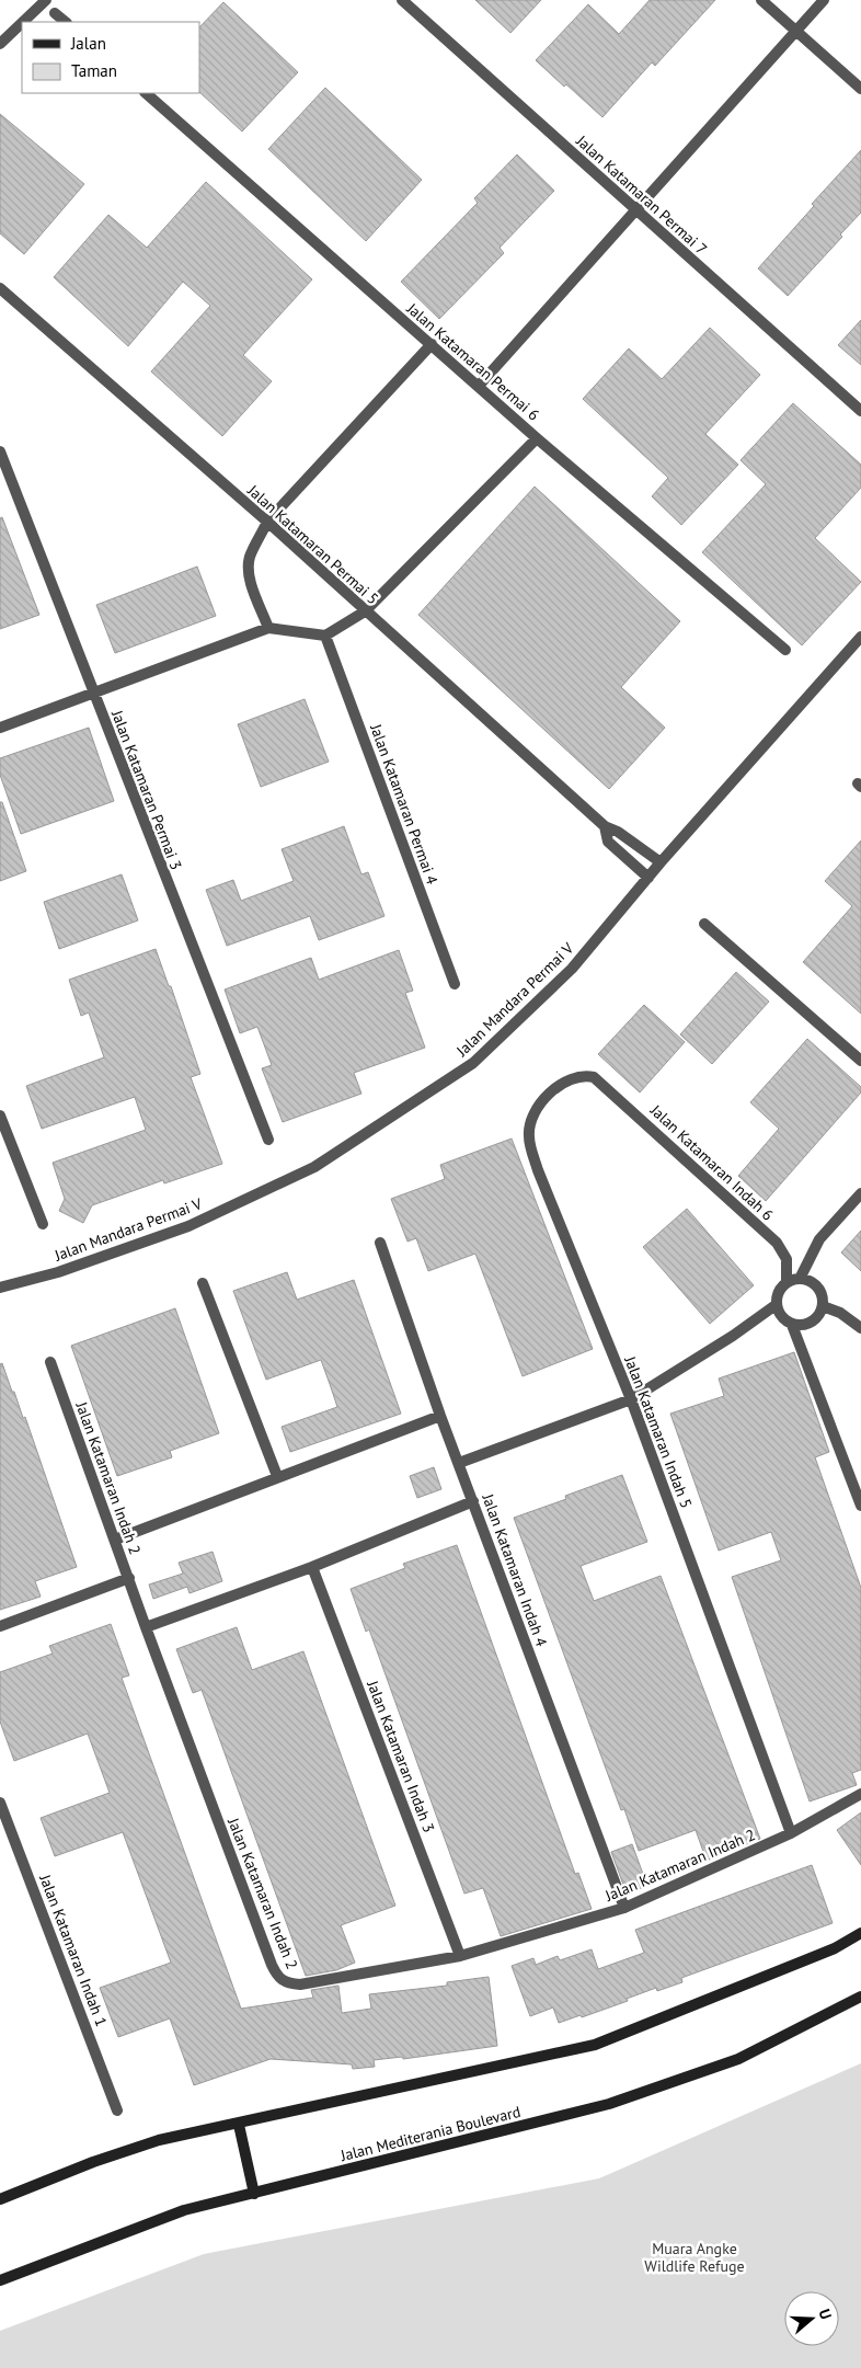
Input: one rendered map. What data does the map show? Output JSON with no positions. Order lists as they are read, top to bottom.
{
  "streets": {
    "street": [
      "Jalan Katamaran Permai 7",
      "Jalan Katamaran Permai 6",
      "Jalan Katamaran Permai 5",
      "Jalan Katamaran Permai 3",
      "Jalan Katamaran Permai 4",
      "Jalan Mandara Permai V",
      "Jalan Katamaran Indah 6",
      "Jalan Katamaran Indah 5",
      "Jalan Katamaran Indah 2",
      "Jalan Katamaran Indah 4",
      "Jalan Katamaran Indah 3",
      "Jalan Katamaran Indah 1",
      "Jalan Mediterania Boulevard"
    ]
  },
  "crossings": [
    ["Jalan Katamaran Permai 5", "Jalan Mandara Permai V"],
    ["Jalan Katamaran Indah 6", "Jalan Katamaran Indah 5"],
    ["Jalan Katamaran Indah 5", "Jalan Katamaran Indah 2"],
    ["Jalan Katamaran Indah 2", "Jalan Katamaran Indah 4"],
    ["Jalan Katamaran Indah 2", "Jalan Katamaran Indah 3"]
  ],
  "parks": ["Muara Angke Wildlife Refuge"],
  "legend": ["Jalan", "Taman"],
  "north": "right"
}
